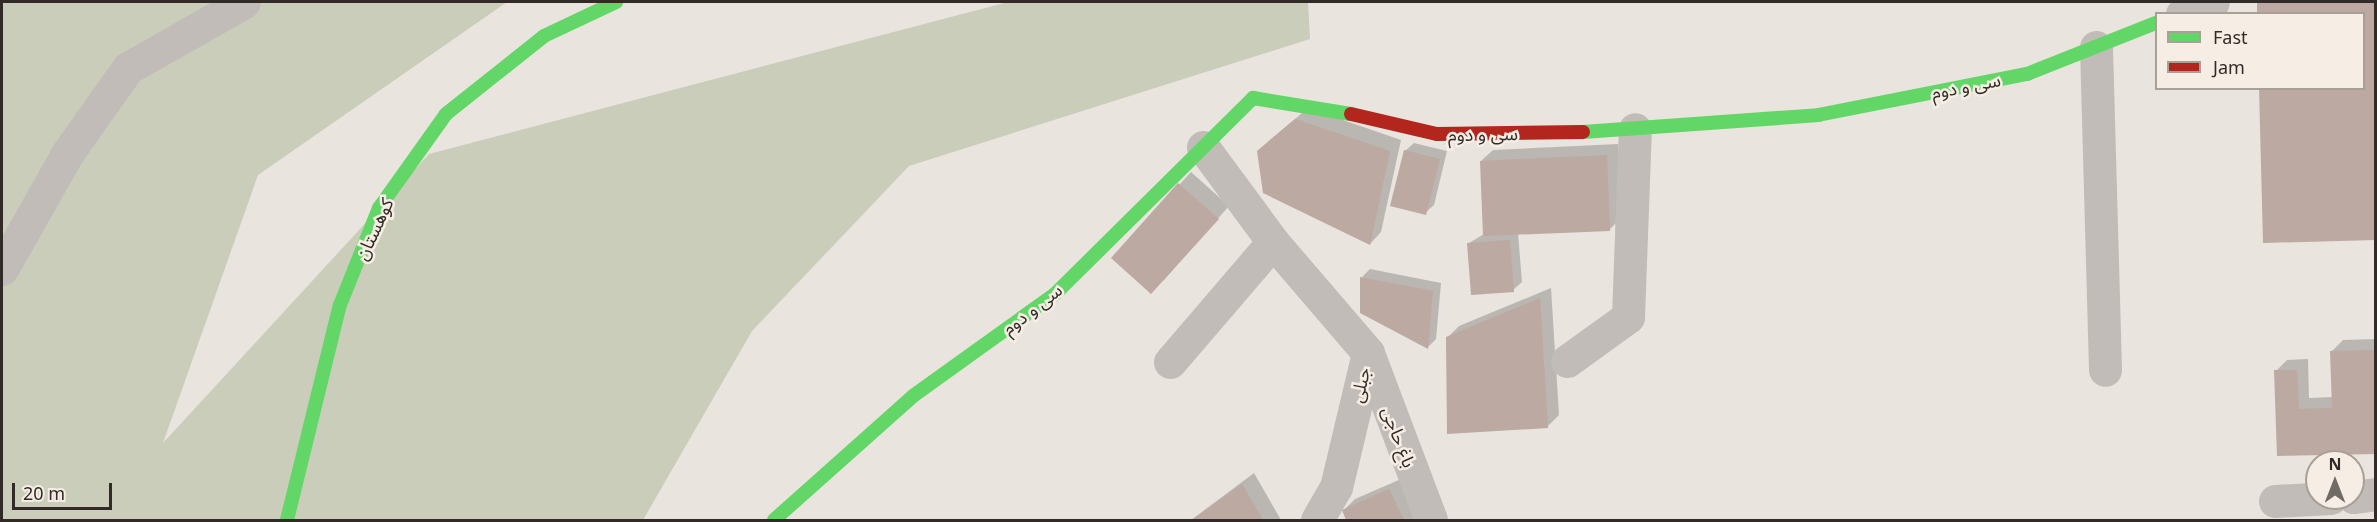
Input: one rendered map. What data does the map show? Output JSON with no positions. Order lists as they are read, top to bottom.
{
  "streets": {
    "street": [
      "سی و دوم",
      "کوهستان",
      "جبلی",
      "باغ حاجی"
    ]
  },
  "crossings": [
    ["سی و دوم", "جبلی"],
    ["جبلی", "باغ حاجی"]
  ],
  "legend": ["Fast", "Jam"],
  "scale_bar": "20 m",
  "north": "top"
}
